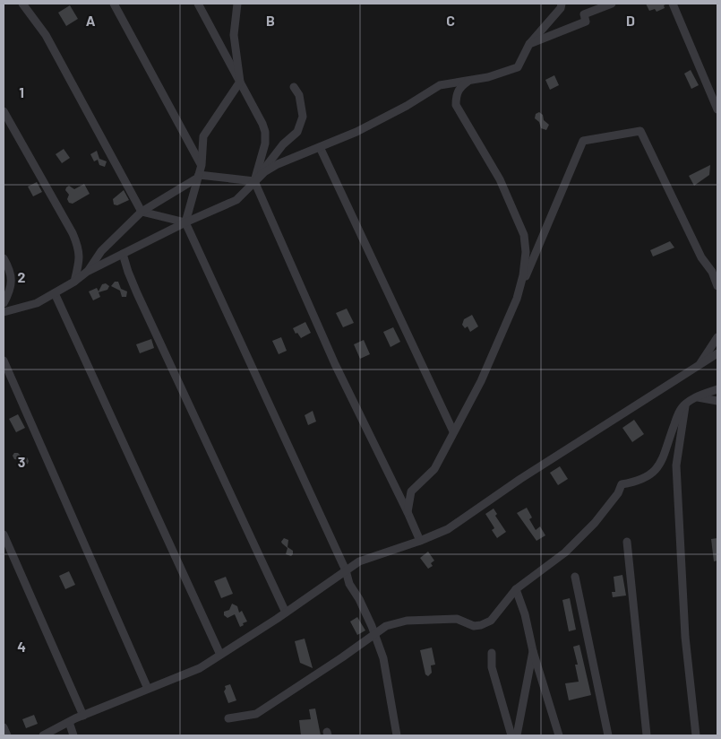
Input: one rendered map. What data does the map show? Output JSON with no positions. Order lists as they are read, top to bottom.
{
  "grid": {
    "columns": [
      "A",
      "B",
      "C",
      "D"
    ],
    "rows": [
      "1",
      "2",
      "3",
      "4"
    ]
  }
}
